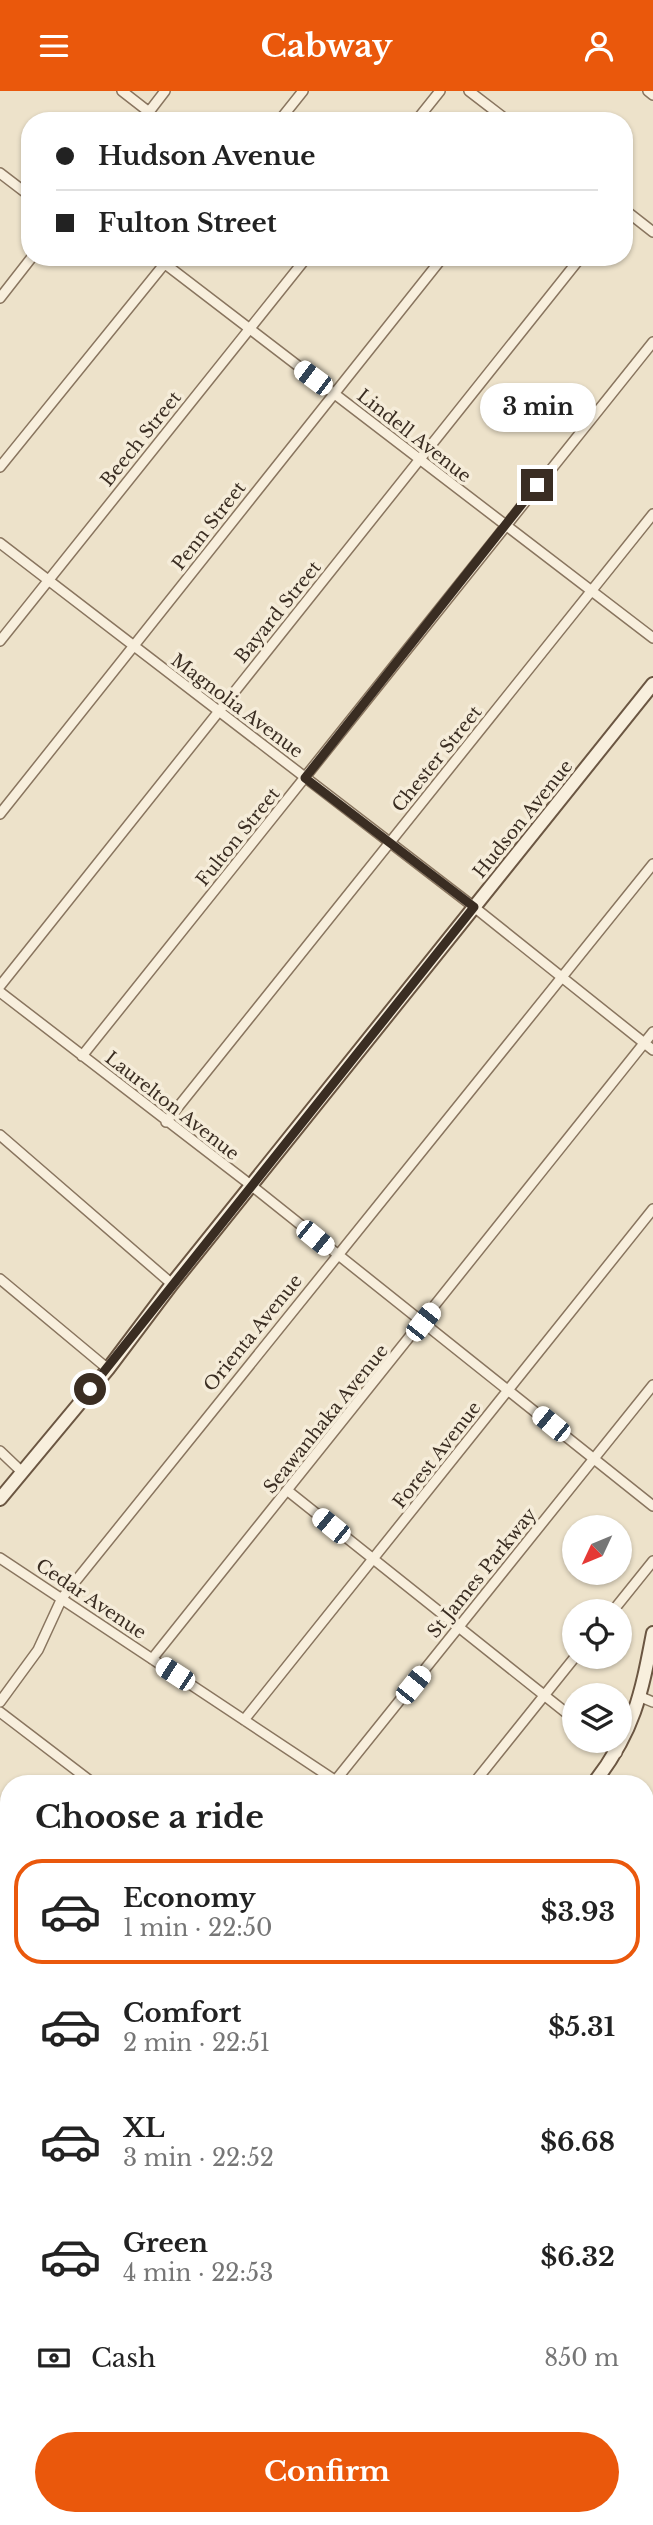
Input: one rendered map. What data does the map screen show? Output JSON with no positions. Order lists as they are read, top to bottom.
{
  "streets": {
    "street": [
      "Lindell Avenue",
      "Beech Street",
      "Penn Street",
      "Bayard Street",
      "Magnolia Avenue",
      "Chester Street",
      "Hudson Avenue",
      "Fulton Street",
      "Laurelton Avenue",
      "Orienta Avenue",
      "Seawanhaka Avenue",
      "Forest Avenue",
      "St James Parkway",
      "Cedar Avenue"
    ]
  },
  "crossings": [
    ["Lindell Avenue", "Beech Street"],
    ["Lindell Avenue", "Penn Street"],
    ["Lindell Avenue", "Bayard Street"],
    ["Lindell Avenue", "Chester Street"],
    ["Lindell Avenue", "Fulton Street"],
    ["Beech Street", "Magnolia Avenue"],
    ["Penn Street", "Magnolia Avenue"],
    ["Bayard Street", "Magnolia Avenue"],
    ["Magnolia Avenue", "Chester Street"],
    ["Magnolia Avenue", "Hudson Avenue"],
    ["Magnolia Avenue", "Fulton Street"],
    ["Magnolia Avenue", "Orienta Avenue"],
    ["Magnolia Avenue", "Seawanhaka Avenue"],
    ["Chester Street", "Laurelton Avenue"],
    ["Hudson Avenue", "Laurelton Avenue"],
    ["Fulton Street", "Laurelton Avenue"],
    ["Laurelton Avenue", "Orienta Avenue"],
    ["Laurelton Avenue", "Seawanhaka Avenue"],
    ["Laurelton Avenue", "Forest Avenue"],
    ["Laurelton Avenue", "St James Parkway"],
    ["Orienta Avenue", "Cedar Avenue"],
    ["Seawanhaka Avenue", "Cedar Avenue"],
    ["Forest Avenue", "Cedar Avenue"]
  ],
  "north": "bottom left",
  "page": {
    "header": "Cabway",
    "banner": ["Hudson Avenue", "Fulton Street"],
    "bubble": "3 min",
    "heading": "Choose a ride",
    "list": [
      {
        "name": "Economy",
        "note": "1 min · 22:50",
        "value": "$3.93"
      },
      {
        "name": "Comfort",
        "note": "2 min · 22:51",
        "value": "$5.31"
      },
      {
        "name": "XL",
        "note": "3 min · 22:52",
        "value": "$6.68"
      },
      {
        "name": "Green",
        "note": "4 min · 22:53",
        "value": "$6.32"
      }
    ],
    "pay": ["Cash", "850 m"],
    "buttons": "Confirm"
  }
}
